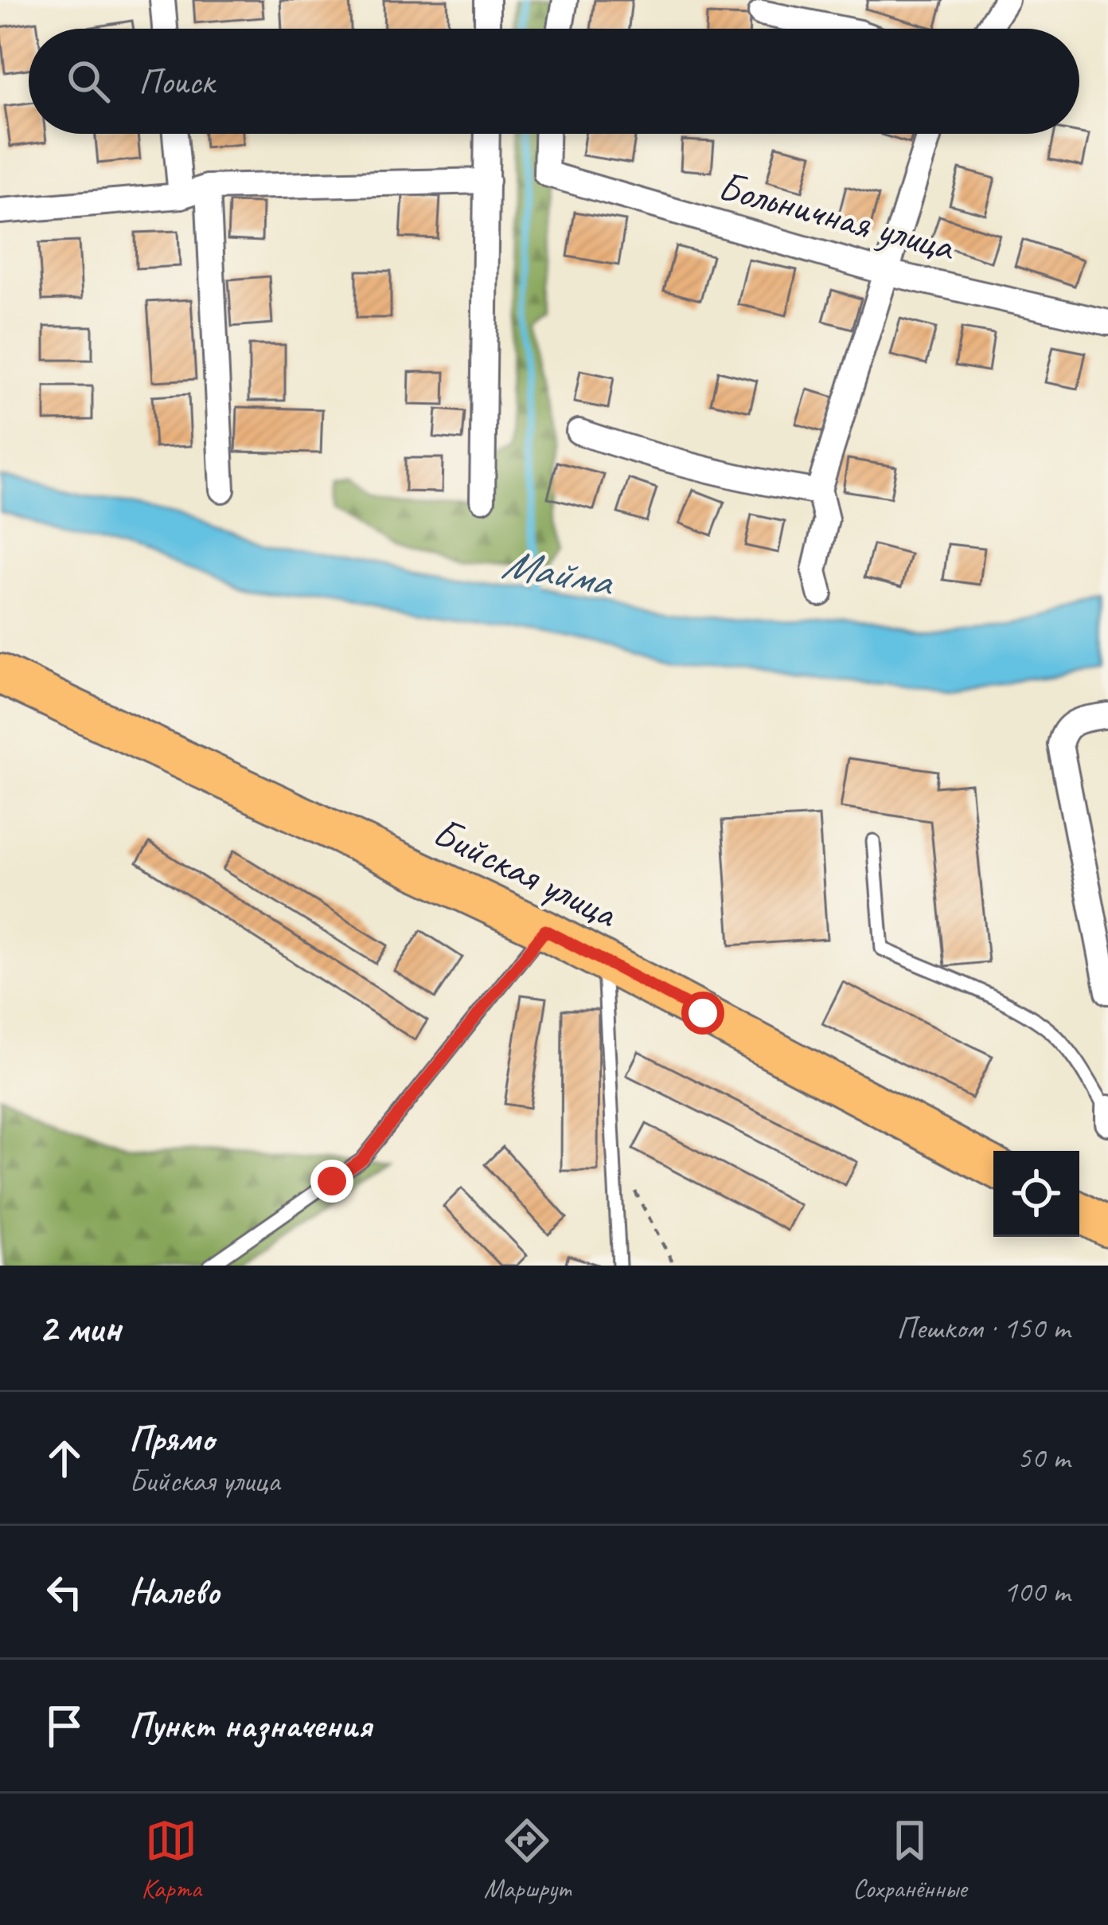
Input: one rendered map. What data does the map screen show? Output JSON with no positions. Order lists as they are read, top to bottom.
{
  "streets": {
    "main road": ["Бийская улица"],
    "street": ["Больничная улица"]
  },
  "water": ["Майма"],
  "page": {
    "search": "Поиск",
    "heading": ["2 мин", "Пешком · 150 m"],
    "list": [
      ["Прямо", "Бийская улица", "50 m"],
      ["Налево", "100 m"],
      "Пункт назначения"
    ],
    "nav": ["Карта", "Маршрут", "Сохранённые"]
  }
}
